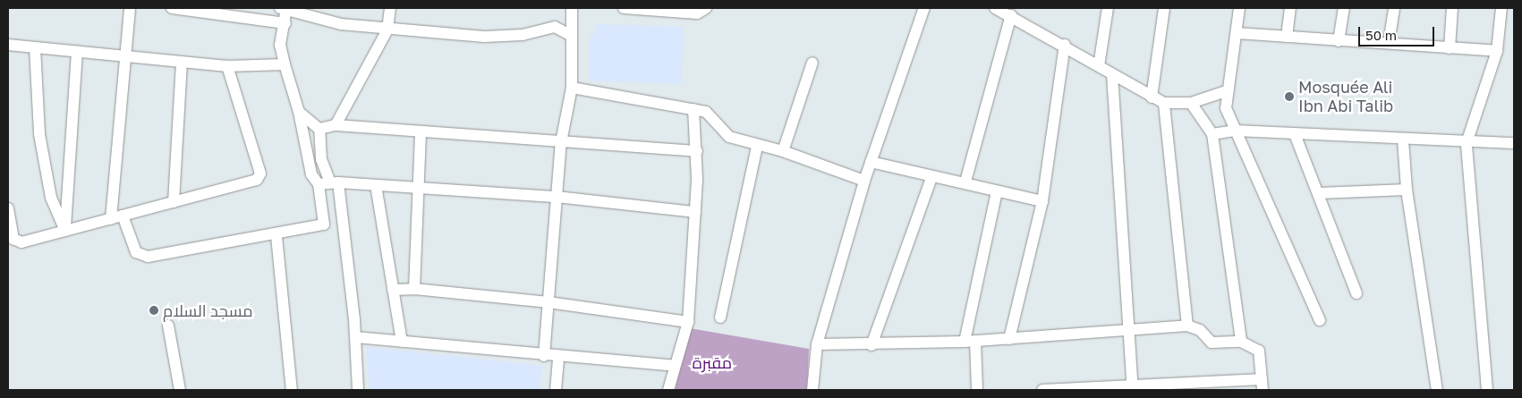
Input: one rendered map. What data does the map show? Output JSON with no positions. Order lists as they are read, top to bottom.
{
  "parks": ["مقبرة"],
  "places": ["Mosquée Ali Ibn Abi Talib", "مسجد السلام"],
  "scale_bar": "50 m"
}
